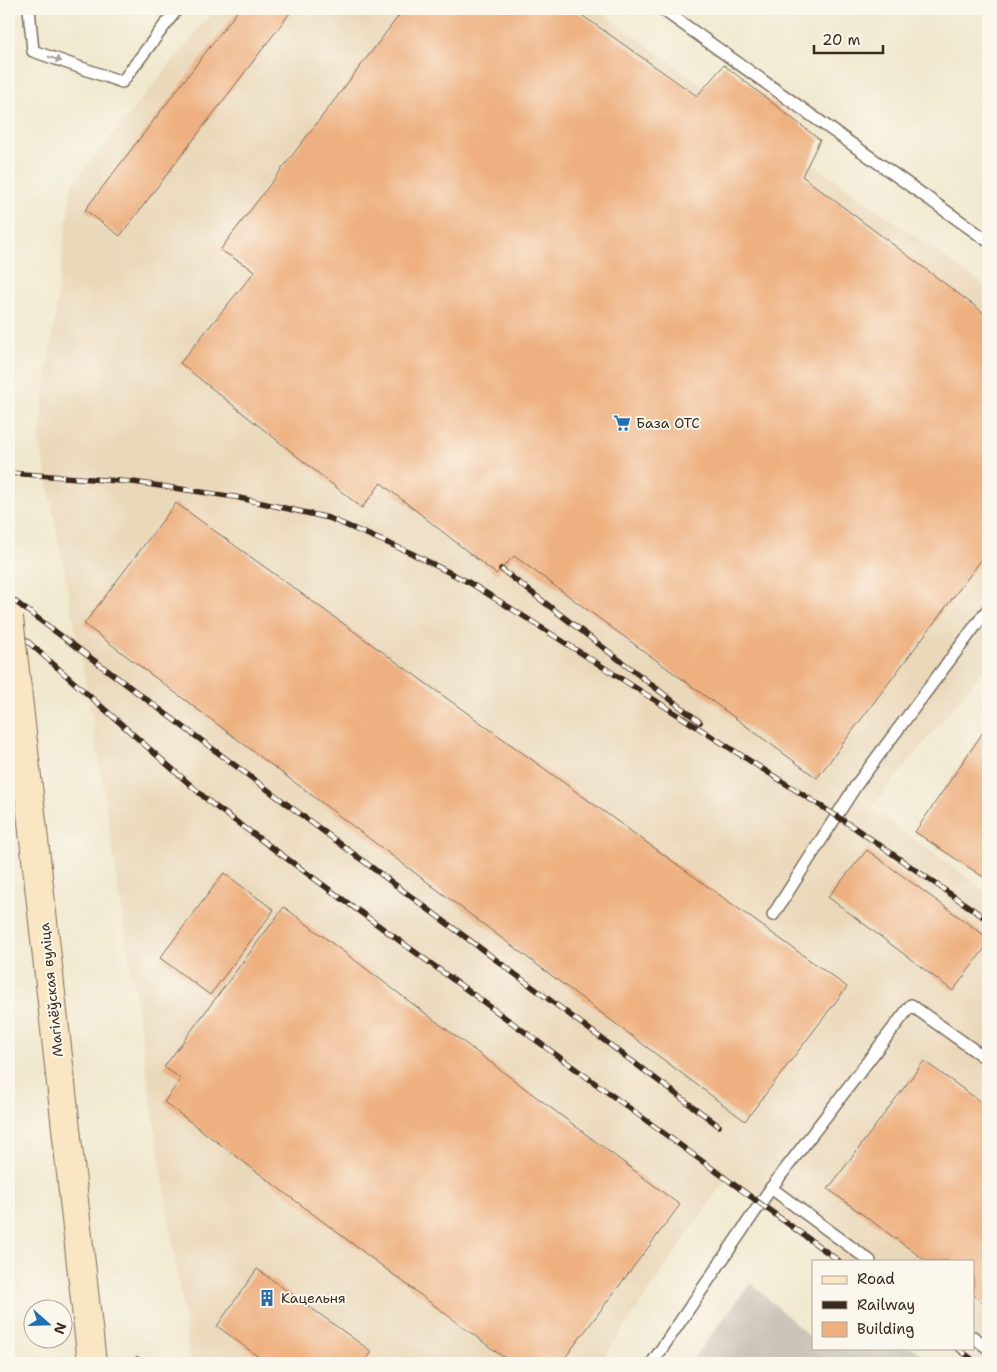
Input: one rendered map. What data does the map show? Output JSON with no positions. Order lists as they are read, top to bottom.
{
  "streets": {
    "street": ["Магілёўская вуліца"]
  },
  "places": {
    "supermarket": ["База ОТС"],
    "building": ["Кацельня"]
  },
  "legend": ["Road", "Railway", "Building"],
  "scale_bar": "20 m",
  "north": "right"
}
